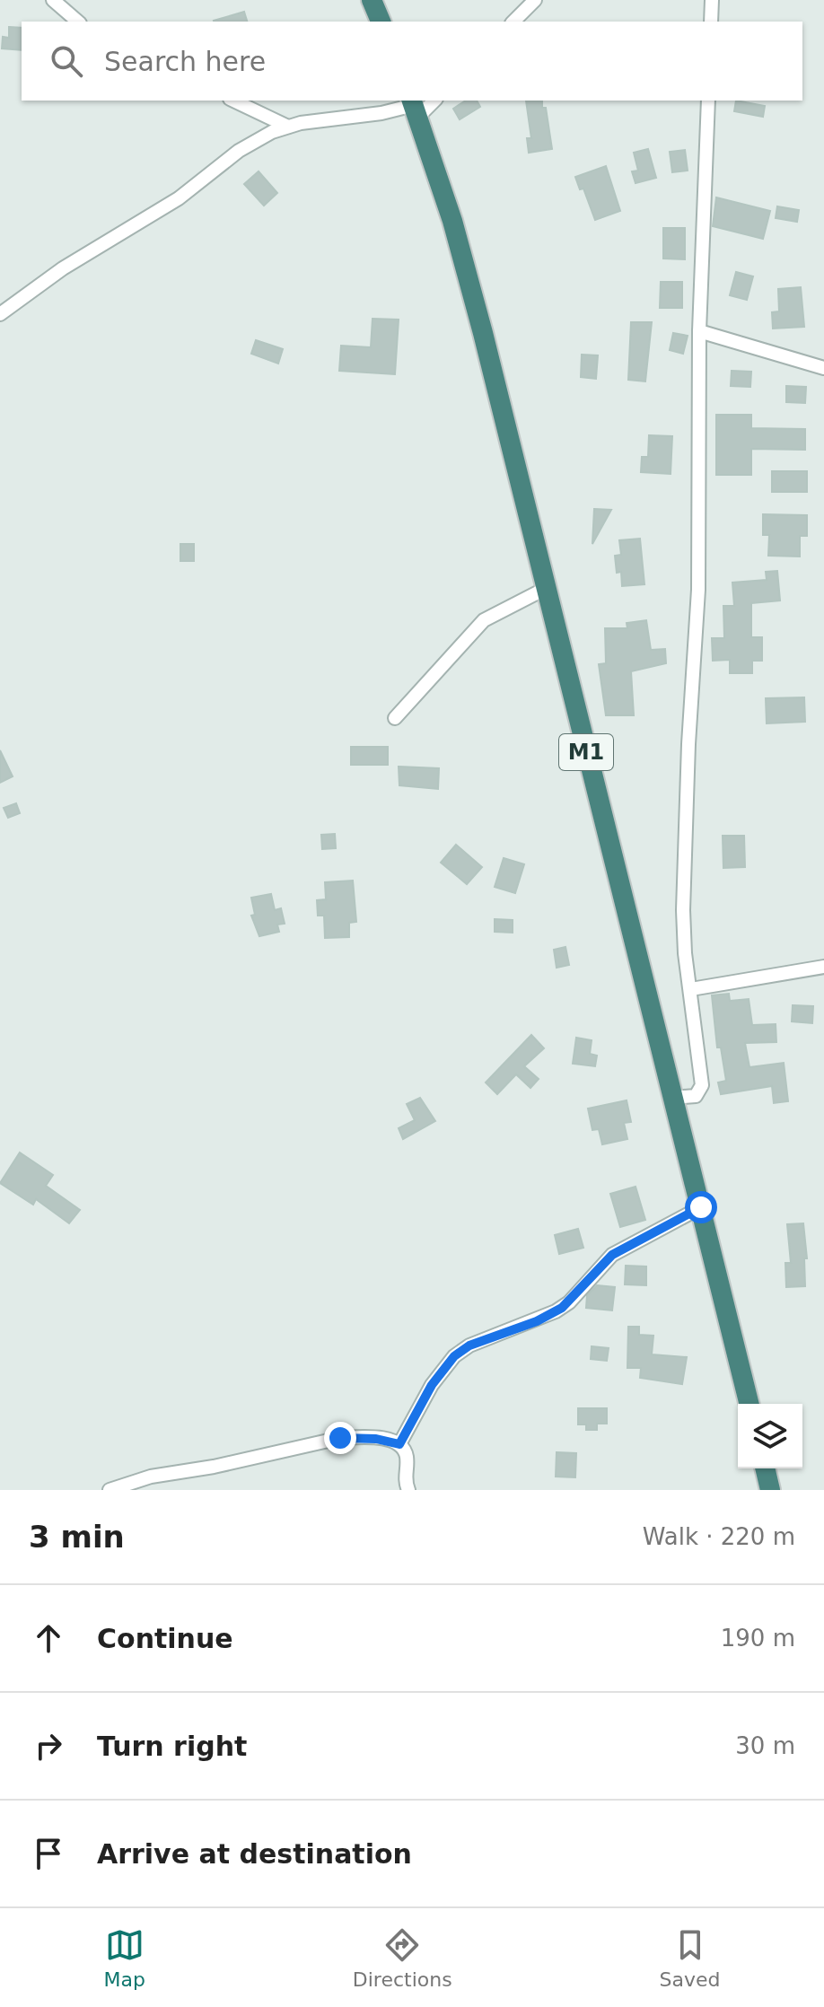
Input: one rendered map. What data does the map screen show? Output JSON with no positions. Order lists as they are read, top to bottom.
{
  "streets": {
    "highway": ["M1"]
  },
  "page": {
    "search": "Search here",
    "heading": ["3 min", "Walk · 220 m"],
    "list": [
      ["Continue", "190 m"],
      ["Turn right", "30 m"],
      "Arrive at destination"
    ],
    "nav": ["Map", "Directions", "Saved"]
  }
}
